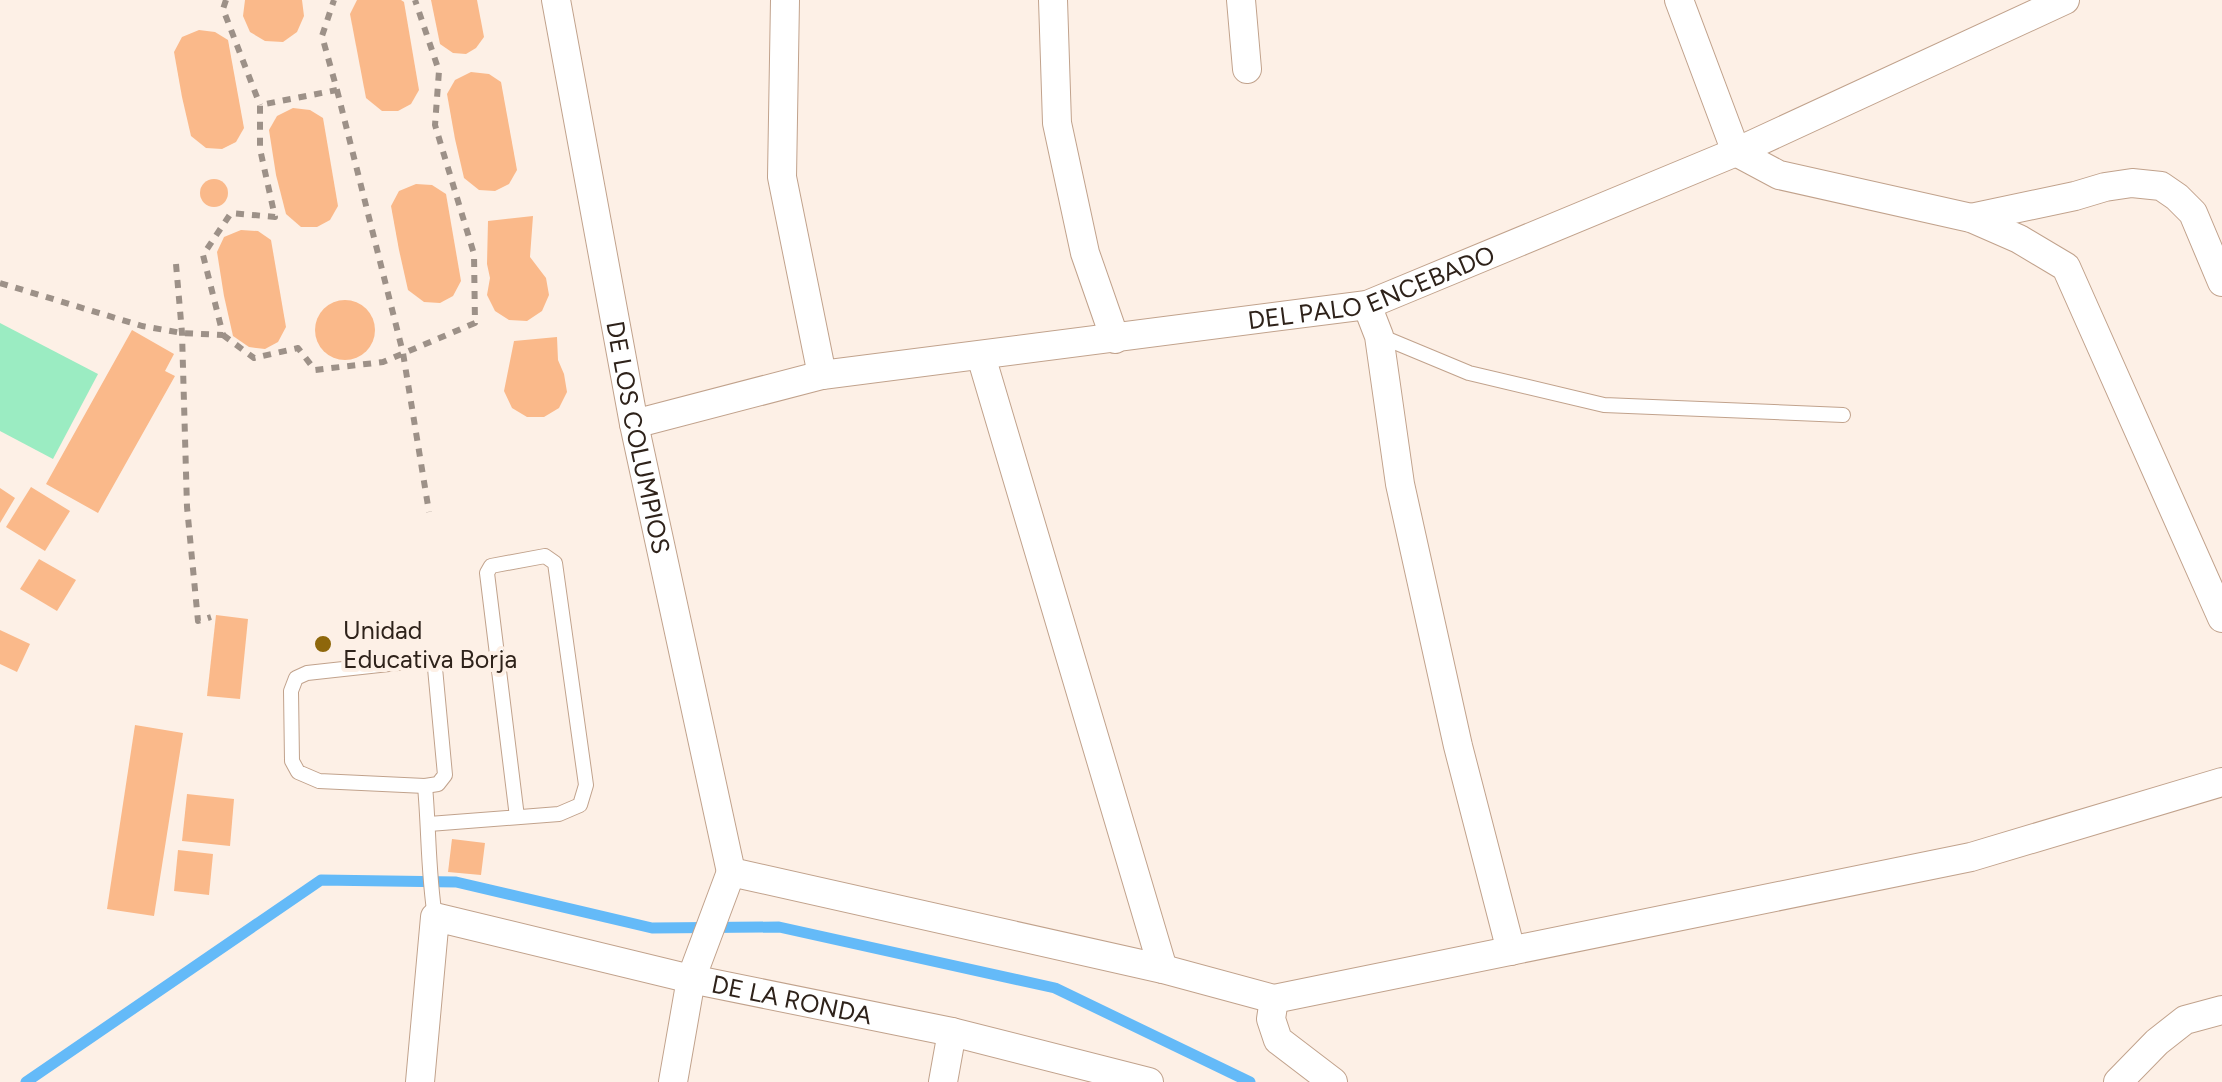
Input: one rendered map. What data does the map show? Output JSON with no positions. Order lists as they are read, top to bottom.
{
  "streets": {
    "street": ["DEL PALO ENCEBADO", "DE LOS COLUMPIOS", "DE LA RONDA"]
  },
  "crossings": [
    ["DEL PALO ENCEBADO", "DE LOS COLUMPIOS"]
  ],
  "places": ["Unidad Educativa Borja"]
}
